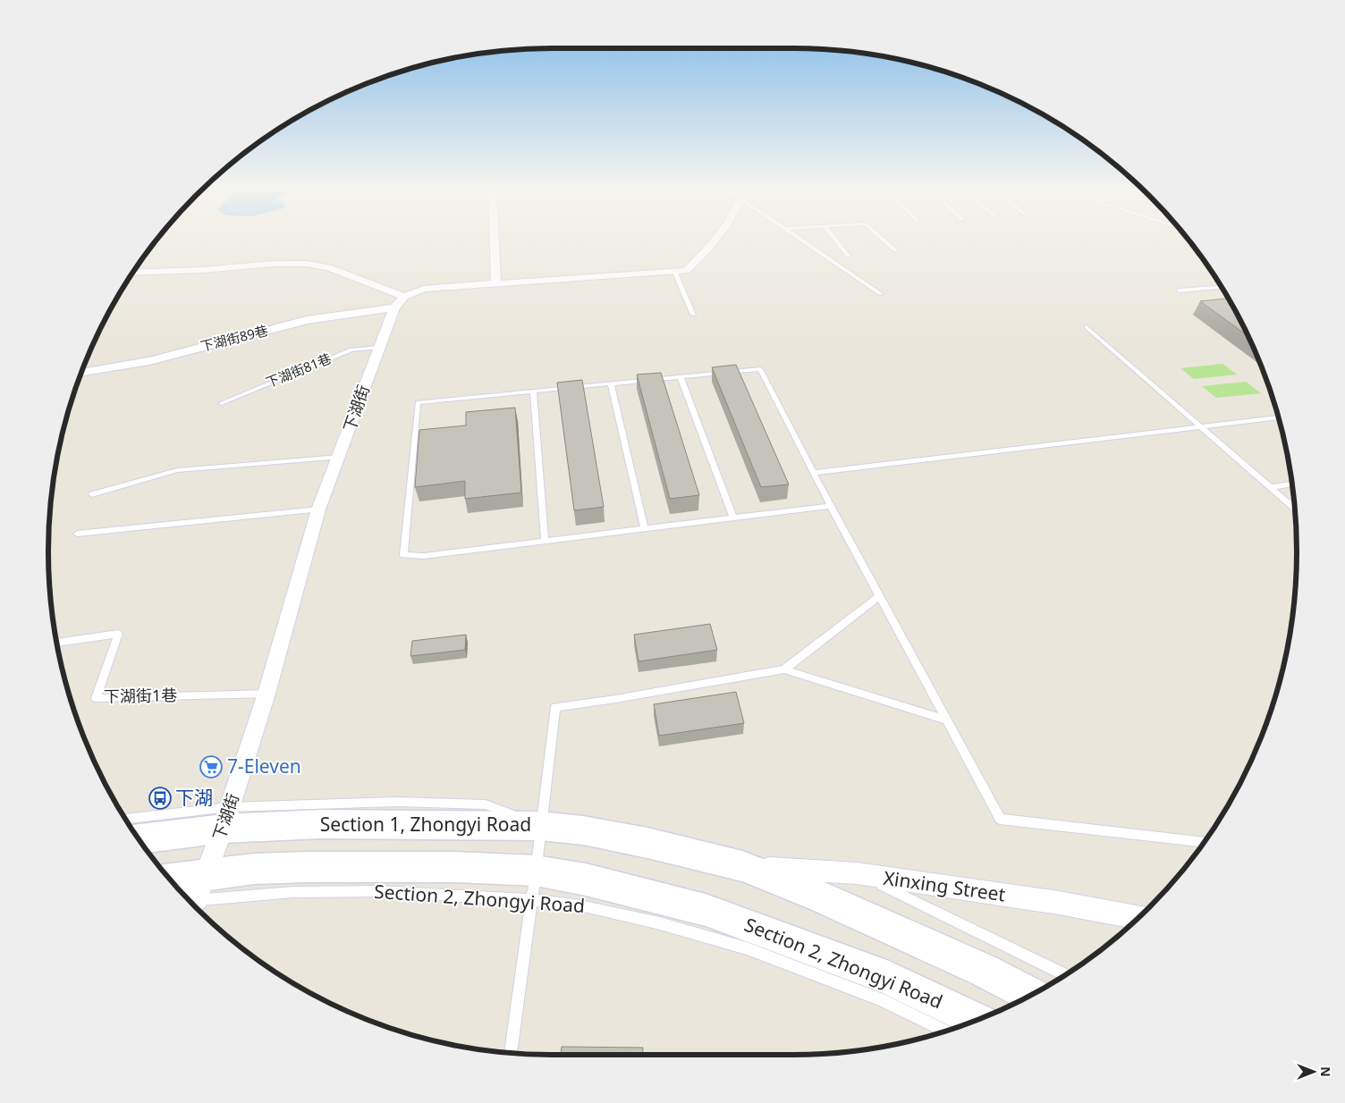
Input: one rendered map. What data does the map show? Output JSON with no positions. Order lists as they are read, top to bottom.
{
  "streets": {
    "main road": ["Section 1, Zhongyi Road", "Section 2, Zhongyi Road"],
    "street": ["下湖街89巷", "下湖街", "Xinxing Street"],
    "lane": ["下湖街81巷", "下湖街1巷"]
  },
  "crossings": [
    ["下湖街89巷", "下湖街"],
    ["下湖街81巷", "下湖街"],
    ["下湖街", "下湖街1巷"],
    ["下湖街", "Section 1, Zhongyi Road"],
    ["下湖街", "Section 2, Zhongyi Road"]
  ],
  "places": {
    "supermarket": ["7-Eleven"],
    "bus stop": ["下湖"]
  },
  "north": "right"
}
